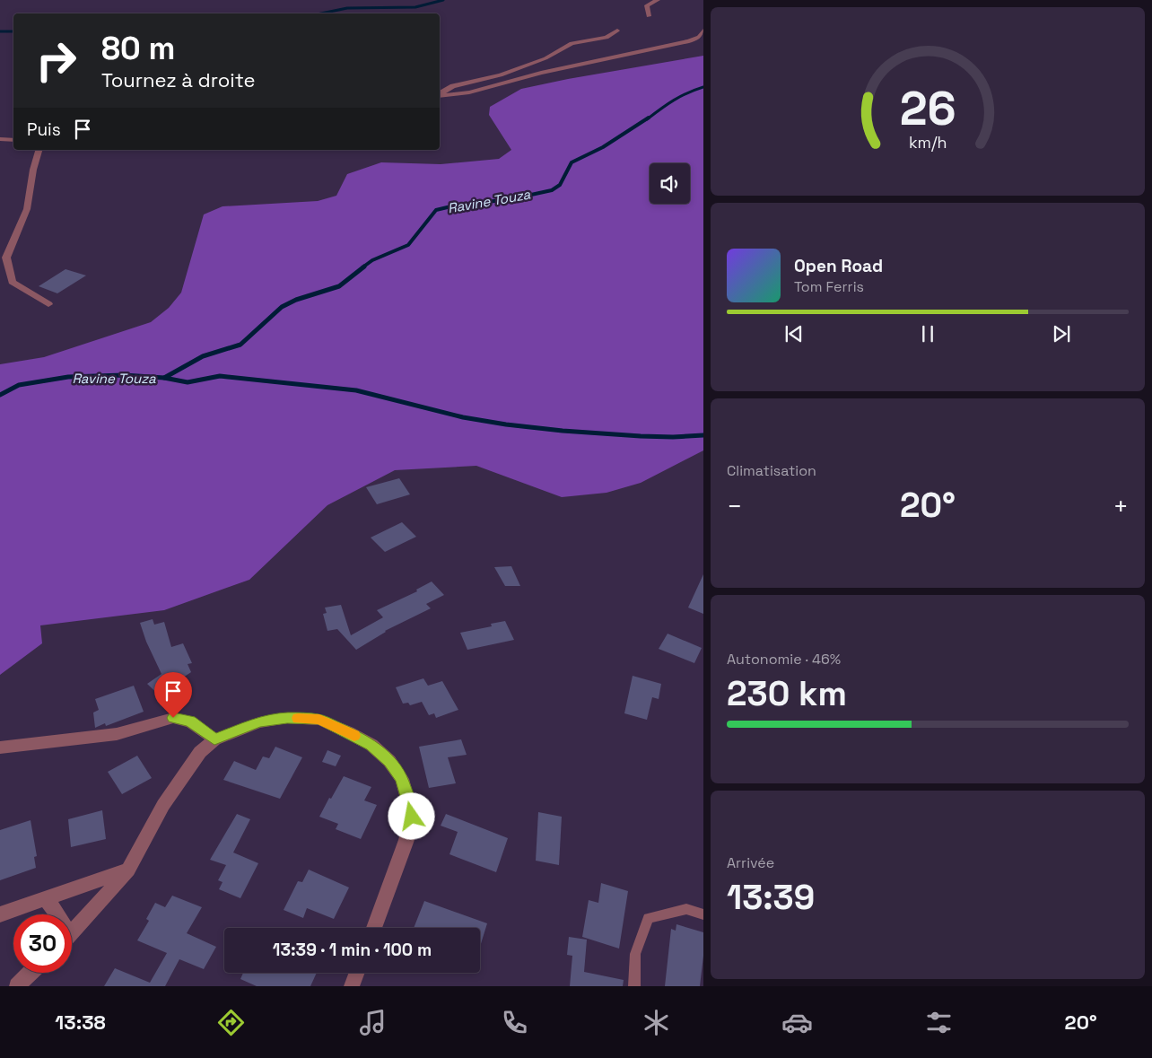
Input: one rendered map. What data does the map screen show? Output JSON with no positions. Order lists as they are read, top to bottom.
{
  "water": ["Ravine Touza"],
  "page": {
    "turn": ["80 m", "Tournez à droite"],
    "then": "Puis",
    "song": ["Open Road", "Tom Ferris"],
    "tile": [
      "Climatisation",
      ["Autonomie · 46%", "230 km"],
      ["Arrivée", "13:39"]
    ],
    "heat": ["−", "20°", "+"],
    "limit": "30",
    "trip": "13:39 · 1 min · 100 m",
    "tabs": ["13:38", "20°"],
    "gauge": ["26", "km/h"]
  }
}
